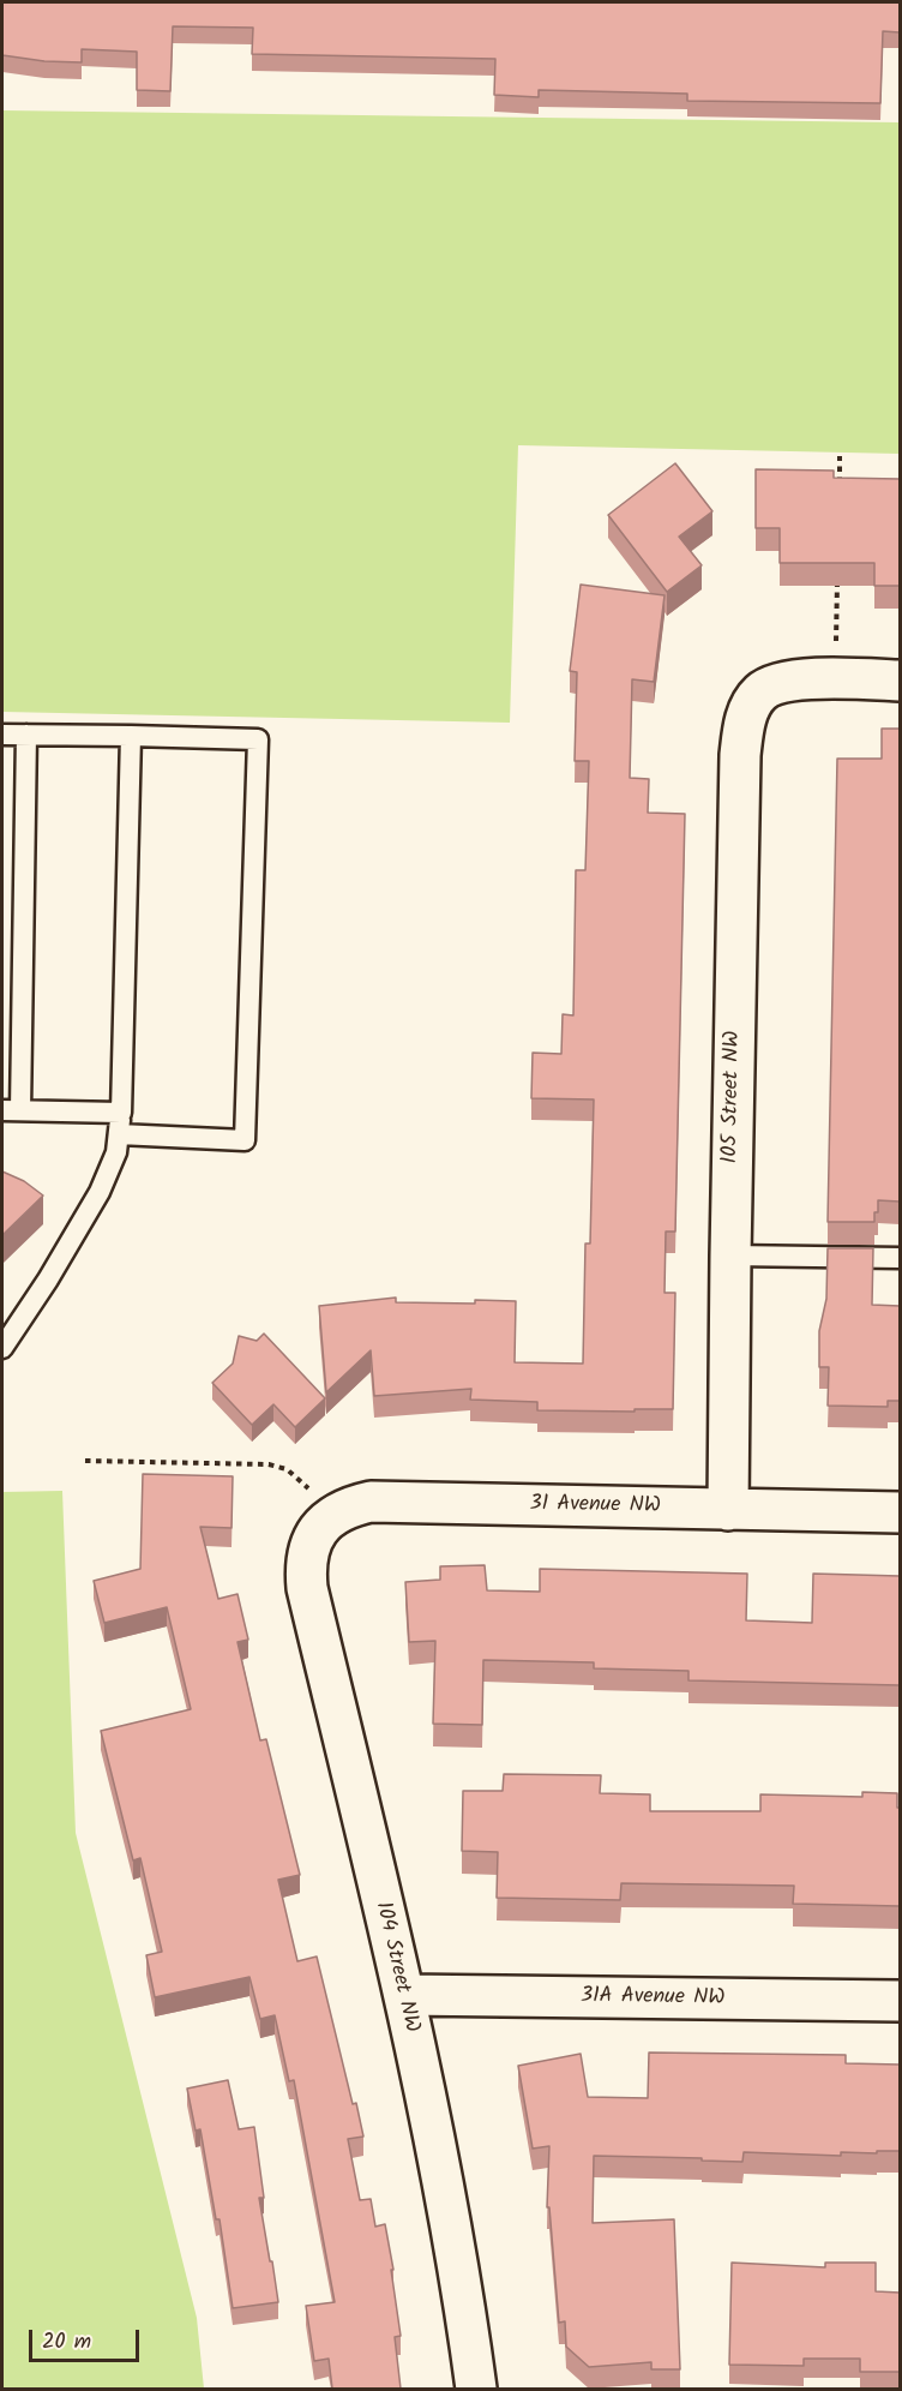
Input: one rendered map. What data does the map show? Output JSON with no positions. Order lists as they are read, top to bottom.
{
  "streets": {
    "street": [
      "105 Street NW",
      "31 Avenue NW",
      "104 Street NW",
      "31A Avenue NW"
    ]
  },
  "crossings": [
    ["105 Street NW", "31 Avenue NW"],
    ["31 Avenue NW", "104 Street NW"],
    ["104 Street NW", "31A Avenue NW"]
  ],
  "scale_bar": "20 m"
}
